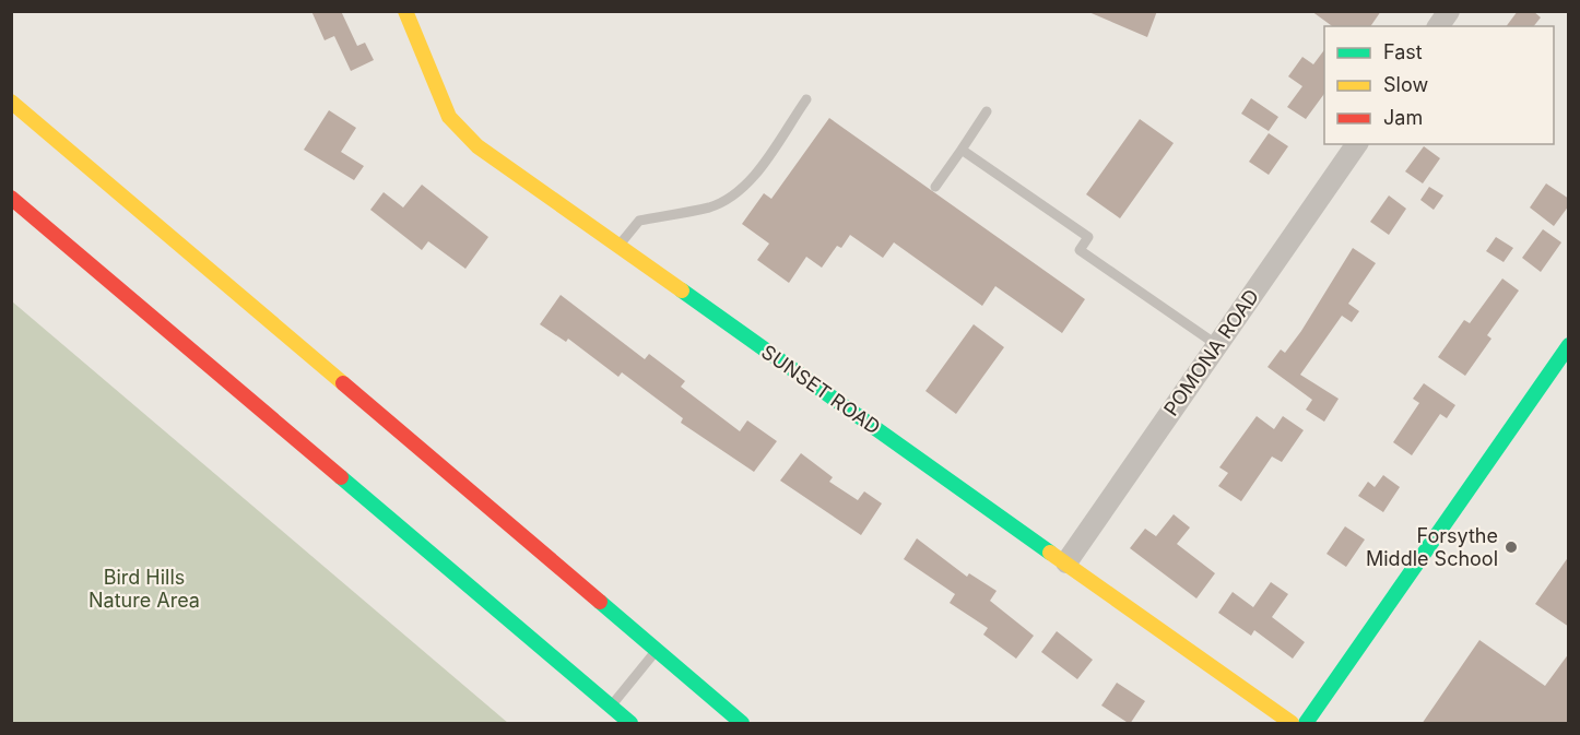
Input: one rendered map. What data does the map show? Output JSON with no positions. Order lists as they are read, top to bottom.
{
  "streets": {
    "main road": ["SUNSET ROAD"],
    "street": ["POMONA ROAD"]
  },
  "crossings": [
    ["POMONA ROAD", "SUNSET ROAD"]
  ],
  "parks": ["Bird Hills Nature Area"],
  "places": ["Forsythe Middle School"],
  "legend": ["Fast", "Slow", "Jam"]
}
